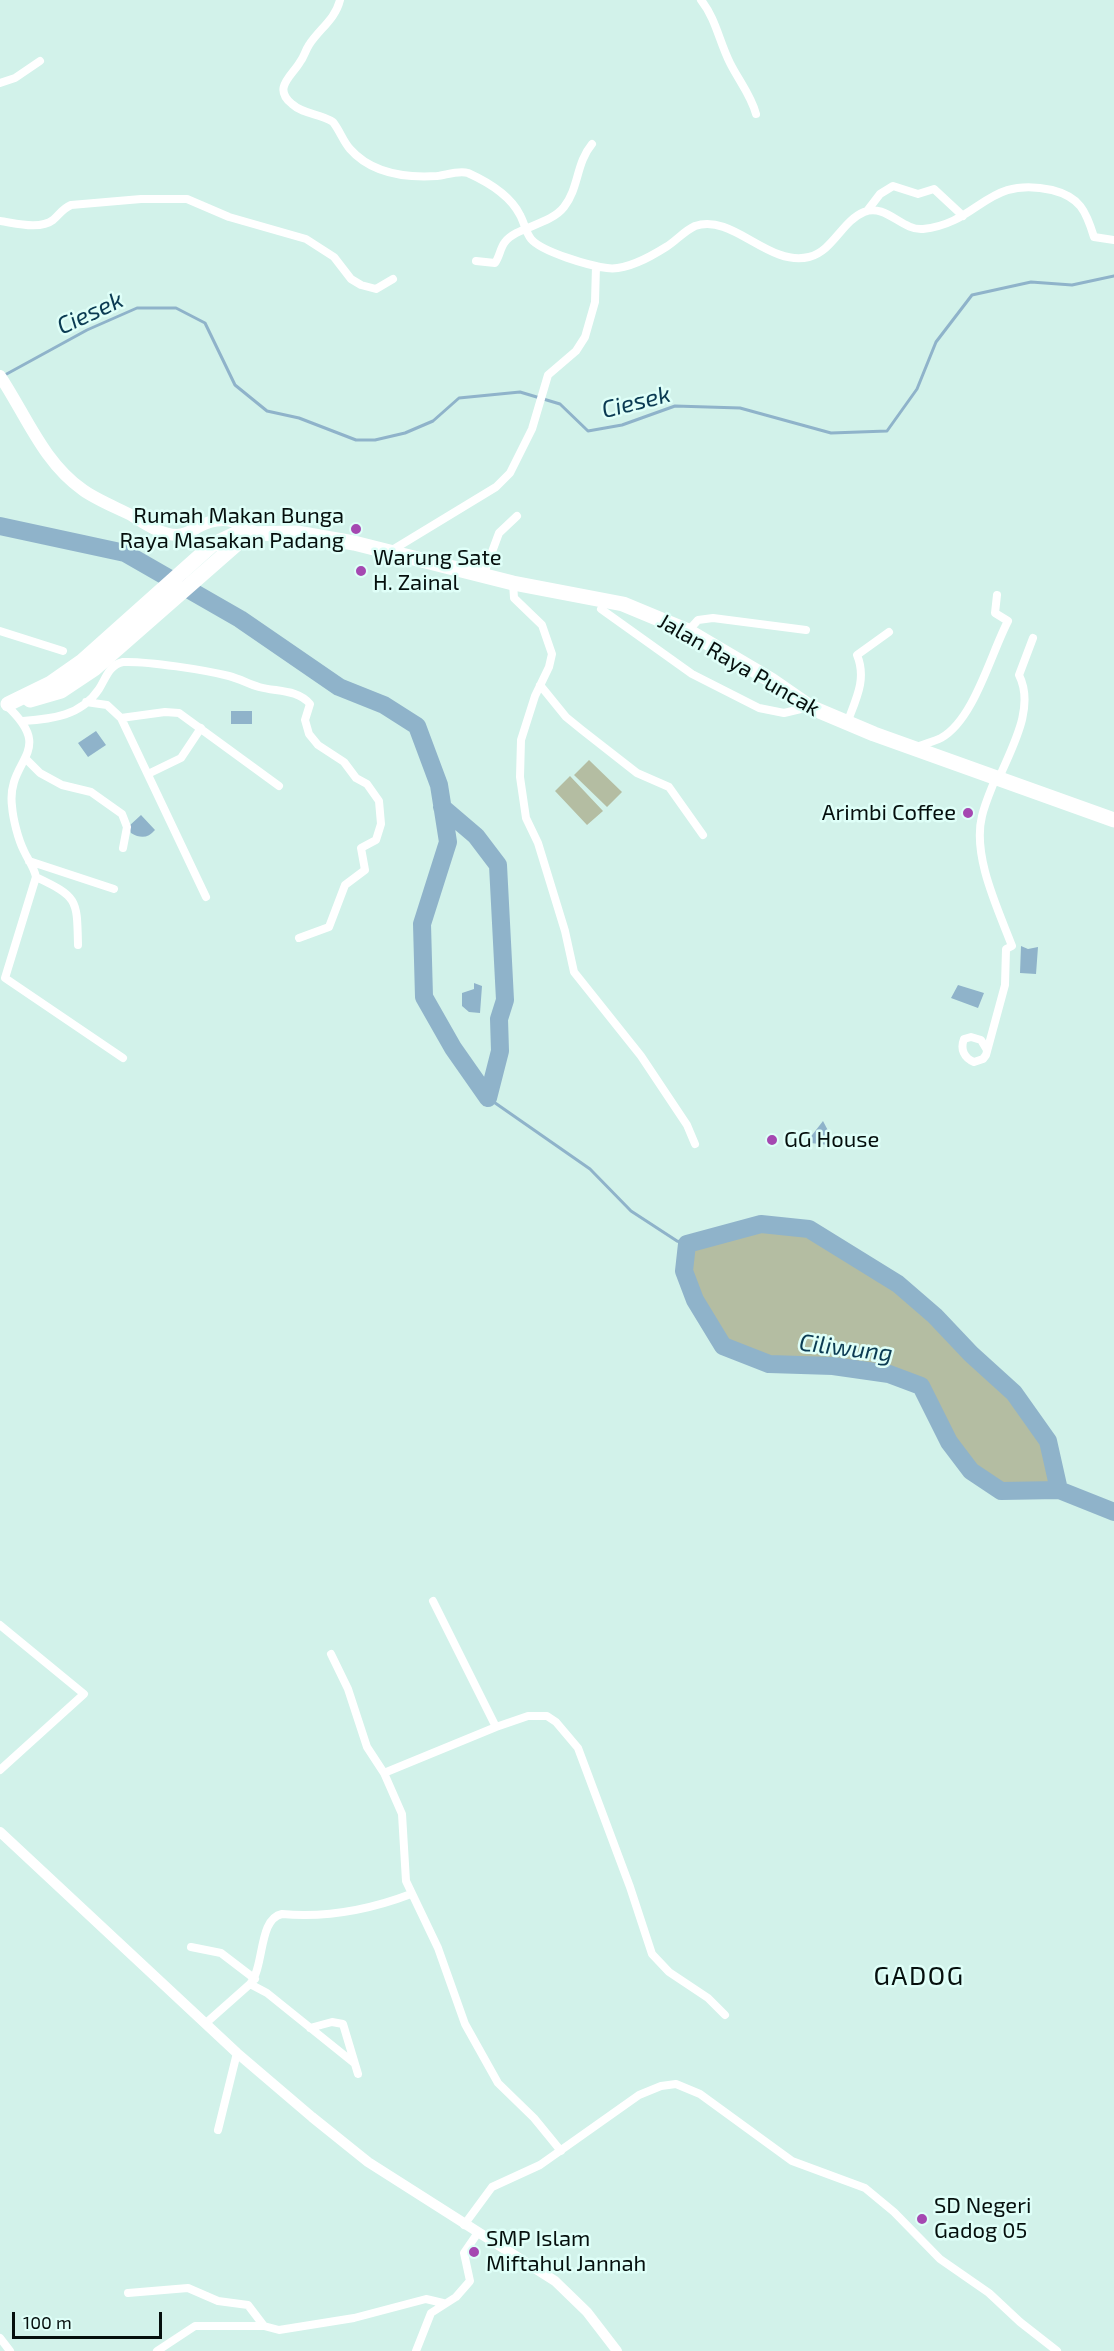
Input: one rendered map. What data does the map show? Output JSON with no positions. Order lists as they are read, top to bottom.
{
  "streets": {
    "highway": ["Jalan Raya Puncak"]
  },
  "districts": ["GADOG"],
  "water": ["Ciesek", "Ciliwung"],
  "places": [
    "Rumah Makan Bunga Raya Masakan Padang",
    "Warung Sate H. Zainal",
    "Arimbi Coffee",
    "GG House",
    "SD Negeri Gadog 05",
    "SMP Islam Miftahul Jannah"
  ],
  "scale_bar": "100 m"
}
